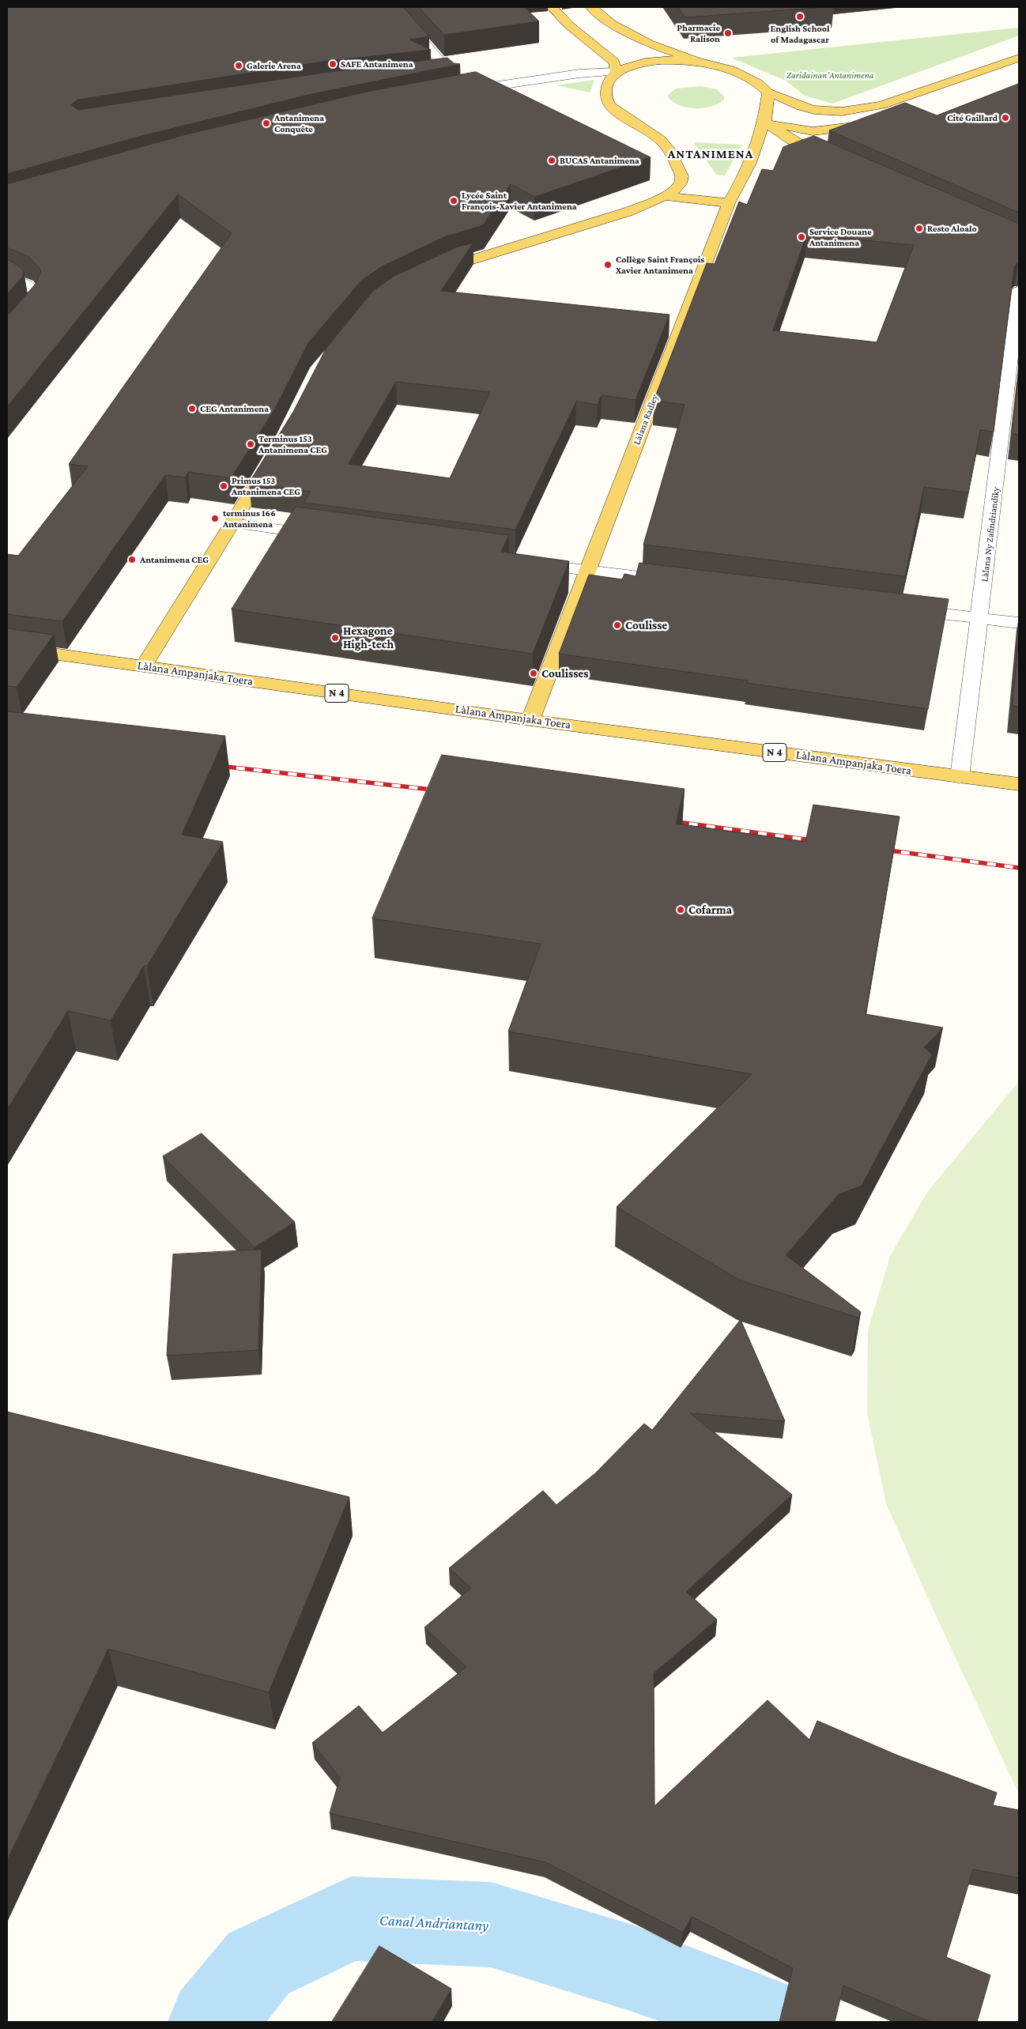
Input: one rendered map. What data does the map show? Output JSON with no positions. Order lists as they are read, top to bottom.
{
  "streets": {
    "main road": ["Làlana Radley", "Làlana Ampanjaka Toera", "N 4"],
    "street": ["Làlana Ny Zafindriandiky"]
  },
  "crossings": [
    ["Làlana Radley", "Làlana Ampanjaka Toera"],
    ["Làlana Ny Zafindriandiky", "Làlana Ampanjaka Toera"]
  ],
  "districts": ["ANTANIMENA"],
  "water": ["Canal Andriantany"],
  "parks": ["Zaridainan'Antanimena"],
  "places": [
    "English School of Madagascar",
    "Pharmacie Ralison",
    "SAFE Antanimena",
    "Galerie Arena",
    "Cité Gaillard",
    "Antanimena Conquête",
    "BUCAS Antanimena",
    "Lycée Saint François-Xavier Antanimena",
    "Resto Aloalo",
    "Service Douane Antanimena",
    "Collège Saint François Xavier Antanimena",
    "CEG Antanimena",
    "Terminus 153 Antanimena CEG",
    "Primus 153 Antanimena CEG",
    "terminus 166 Antanimena",
    "Antanimena CEG",
    "Coulisse",
    "Hexagone High-tech",
    "Coulisses",
    "Cofarma"
  ]
}
